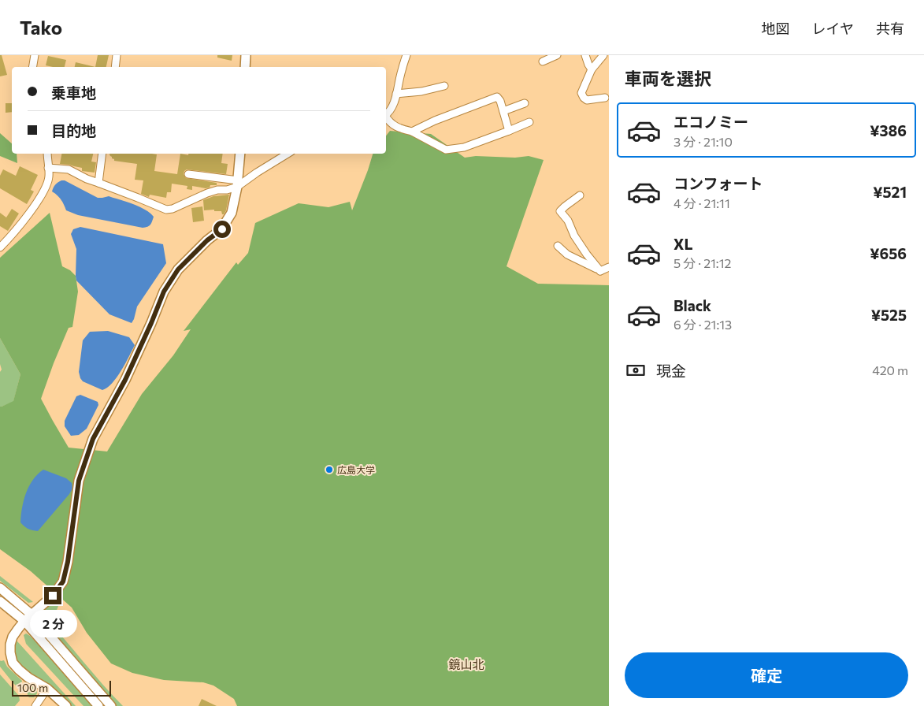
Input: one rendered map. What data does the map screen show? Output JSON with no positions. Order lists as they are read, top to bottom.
{
  "districts": ["鏡山北"],
  "places": ["広島大学"],
  "scale_bar": "100 m",
  "page": {
    "header": "Tako",
    "nav": ["地図", "レイヤ", "共有"],
    "heading": "車両を選択",
    "banner": ["乗車地", "目的地"],
    "list": [
      {
        "name": "エコノミー",
        "note": "3 分 · 21:10",
        "value": "¥386"
      },
      {
        "name": "コンフォート",
        "note": "4 分 · 21:11",
        "value": "¥521"
      },
      {
        "name": "XL",
        "note": "5 分 · 21:12",
        "value": "¥656"
      },
      {
        "name": "Black",
        "note": "6 分 · 21:13",
        "value": "¥525"
      }
    ],
    "pay": ["現金", "420 m"],
    "bubble": "2 分",
    "buttons": "確定",
    "scale": "100 m"
  }
}
